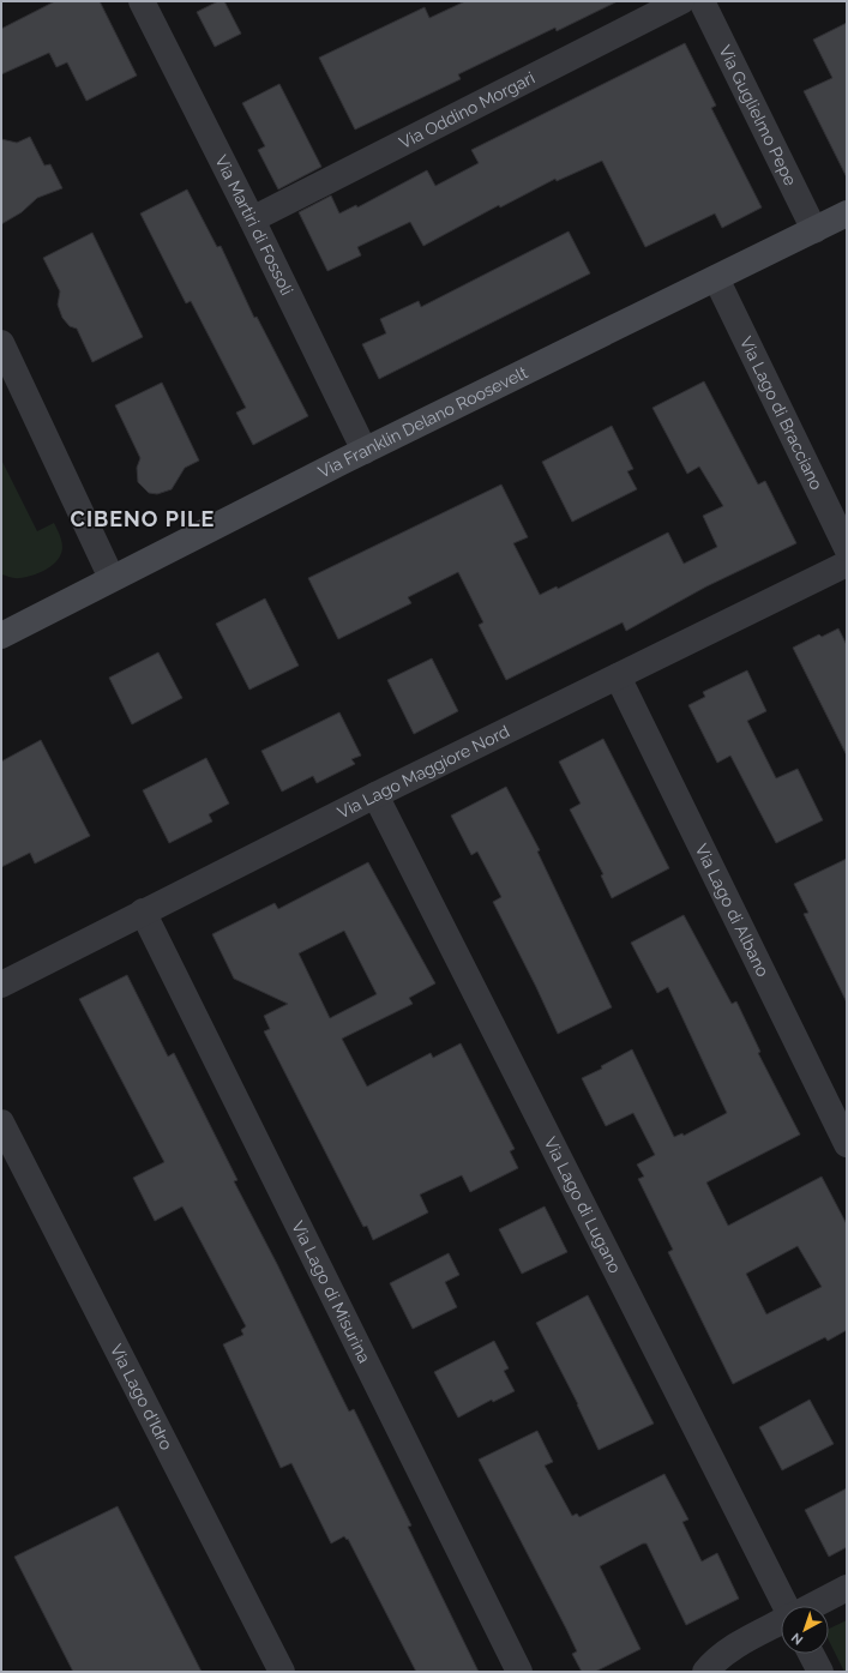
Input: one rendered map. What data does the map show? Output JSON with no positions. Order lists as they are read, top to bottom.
{
  "streets": {
    "main road": ["Via Franklin Delano Roosevelt"],
    "street": [
      "Via Oddino Morgari",
      "Via Guglielmo Pepe",
      "Via Martiri di Fossoli",
      "Via Lago di Bracciano",
      "Via Lago Maggiore Nord",
      "Via Lago di Albano",
      "Via Lago di Lugano",
      "Via Lago di Misurina",
      "Via Lago d'Idro"
    ]
  },
  "crossings": [
    ["Via Oddino Morgari", "Via Martiri di Fossoli"],
    ["Via Guglielmo Pepe", "Via Franklin Delano Roosevelt"],
    ["Via Martiri di Fossoli", "Via Franklin Delano Roosevelt"],
    ["Via Lago di Bracciano", "Via Franklin Delano Roosevelt"],
    ["Via Lago Maggiore Nord", "Via Lago di Albano"],
    ["Via Lago Maggiore Nord", "Via Lago di Lugano"],
    ["Via Lago Maggiore Nord", "Via Lago di Misurina"]
  ],
  "districts": ["CIBENO PILE"],
  "north": "bottom left"
}
